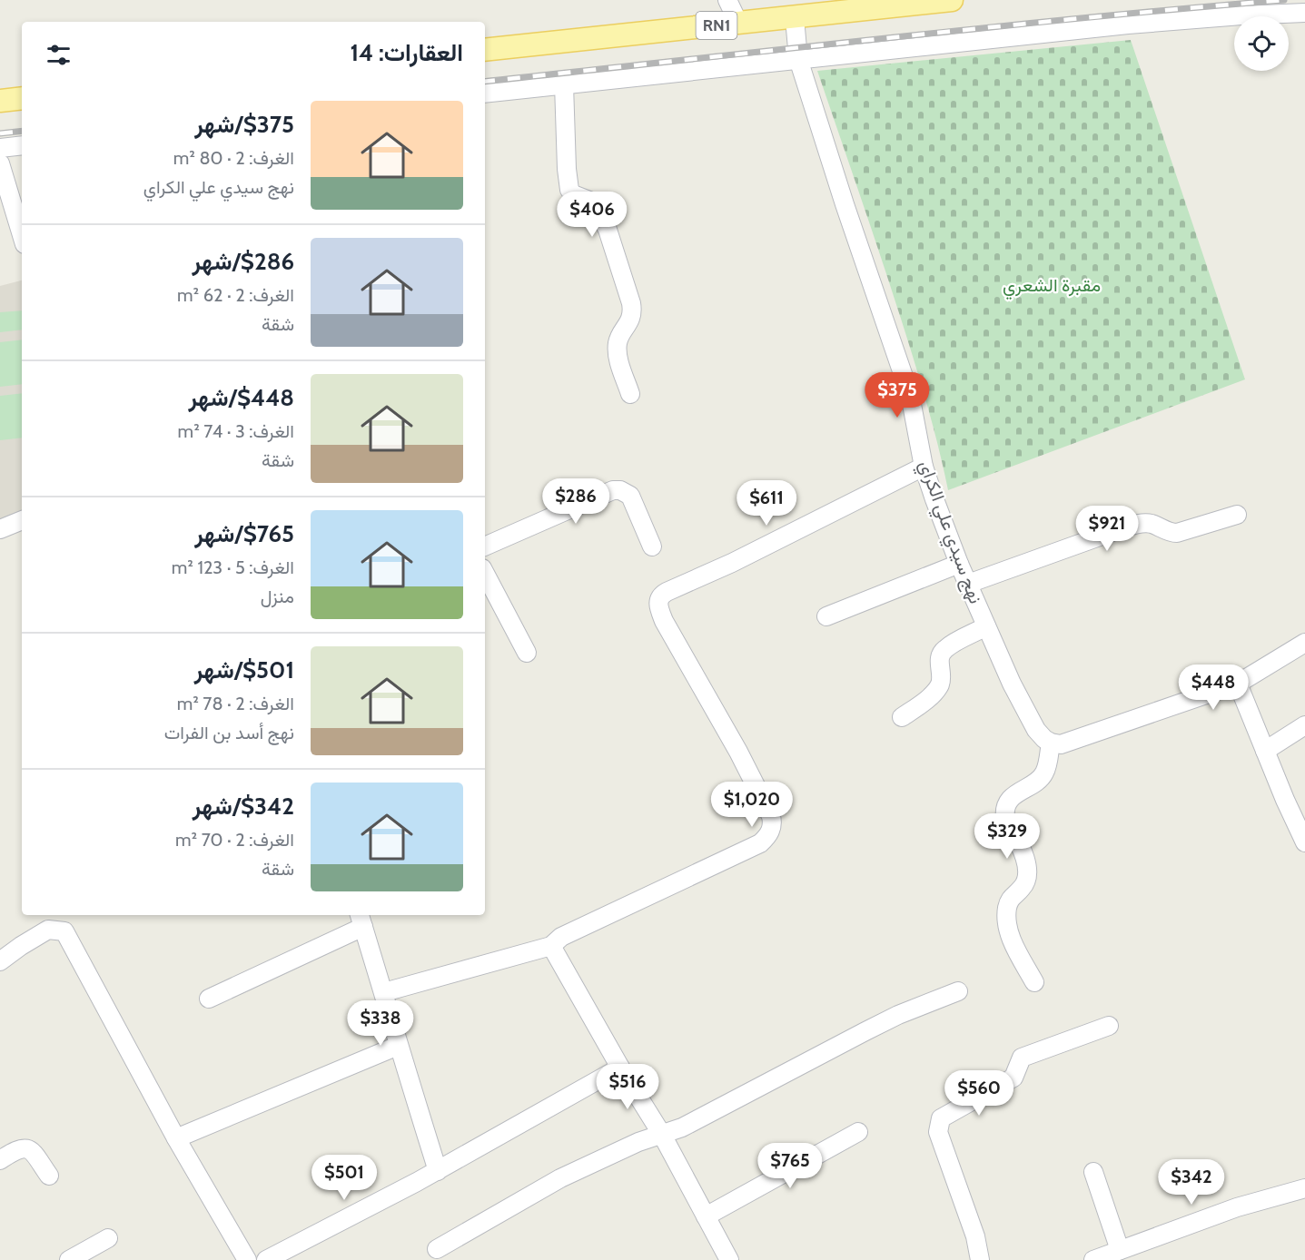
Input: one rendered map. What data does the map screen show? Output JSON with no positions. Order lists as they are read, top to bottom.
{
  "streets": {
    "main road": ["RN1"],
    "street": ["نهج سيدي علي الكراي"]
  },
  "crossings": [
    ["RN1", "نهج سيدي علي الكراي"]
  ],
  "parks": ["مقبرة الشعري"],
  "page": {
    "heading": "العقارات: 14",
    "list": [
      {
        "name": "$375/شهر",
        "note": "الغرف: 2 · 80 m² · نهج سيدي علي الكراي"
      },
      {
        "name": "$286/شهر",
        "note": "الغرف: 2 · 62 m² · شقة"
      },
      {
        "name": "$448/شهر",
        "note": "الغرف: 3 · 74 m² · شقة"
      },
      {
        "name": "$765/شهر",
        "note": "الغرف: 5 · 123 m² · منزل"
      },
      {
        "name": "$501/شهر",
        "note": "الغرف: 2 · 78 m² · نهج أسد بن الفرات"
      },
      {
        "name": "$342/شهر",
        "note": "الغرف: 2 · 70 m² · شقة"
      }
    ],
    "price": [
      "$406",
      "$375",
      "$286",
      "$611",
      "$921",
      "$448",
      "$1,020",
      "$329",
      "$338",
      "$516",
      "$560",
      "$765",
      "$501",
      "$342"
    ]
  }
}
